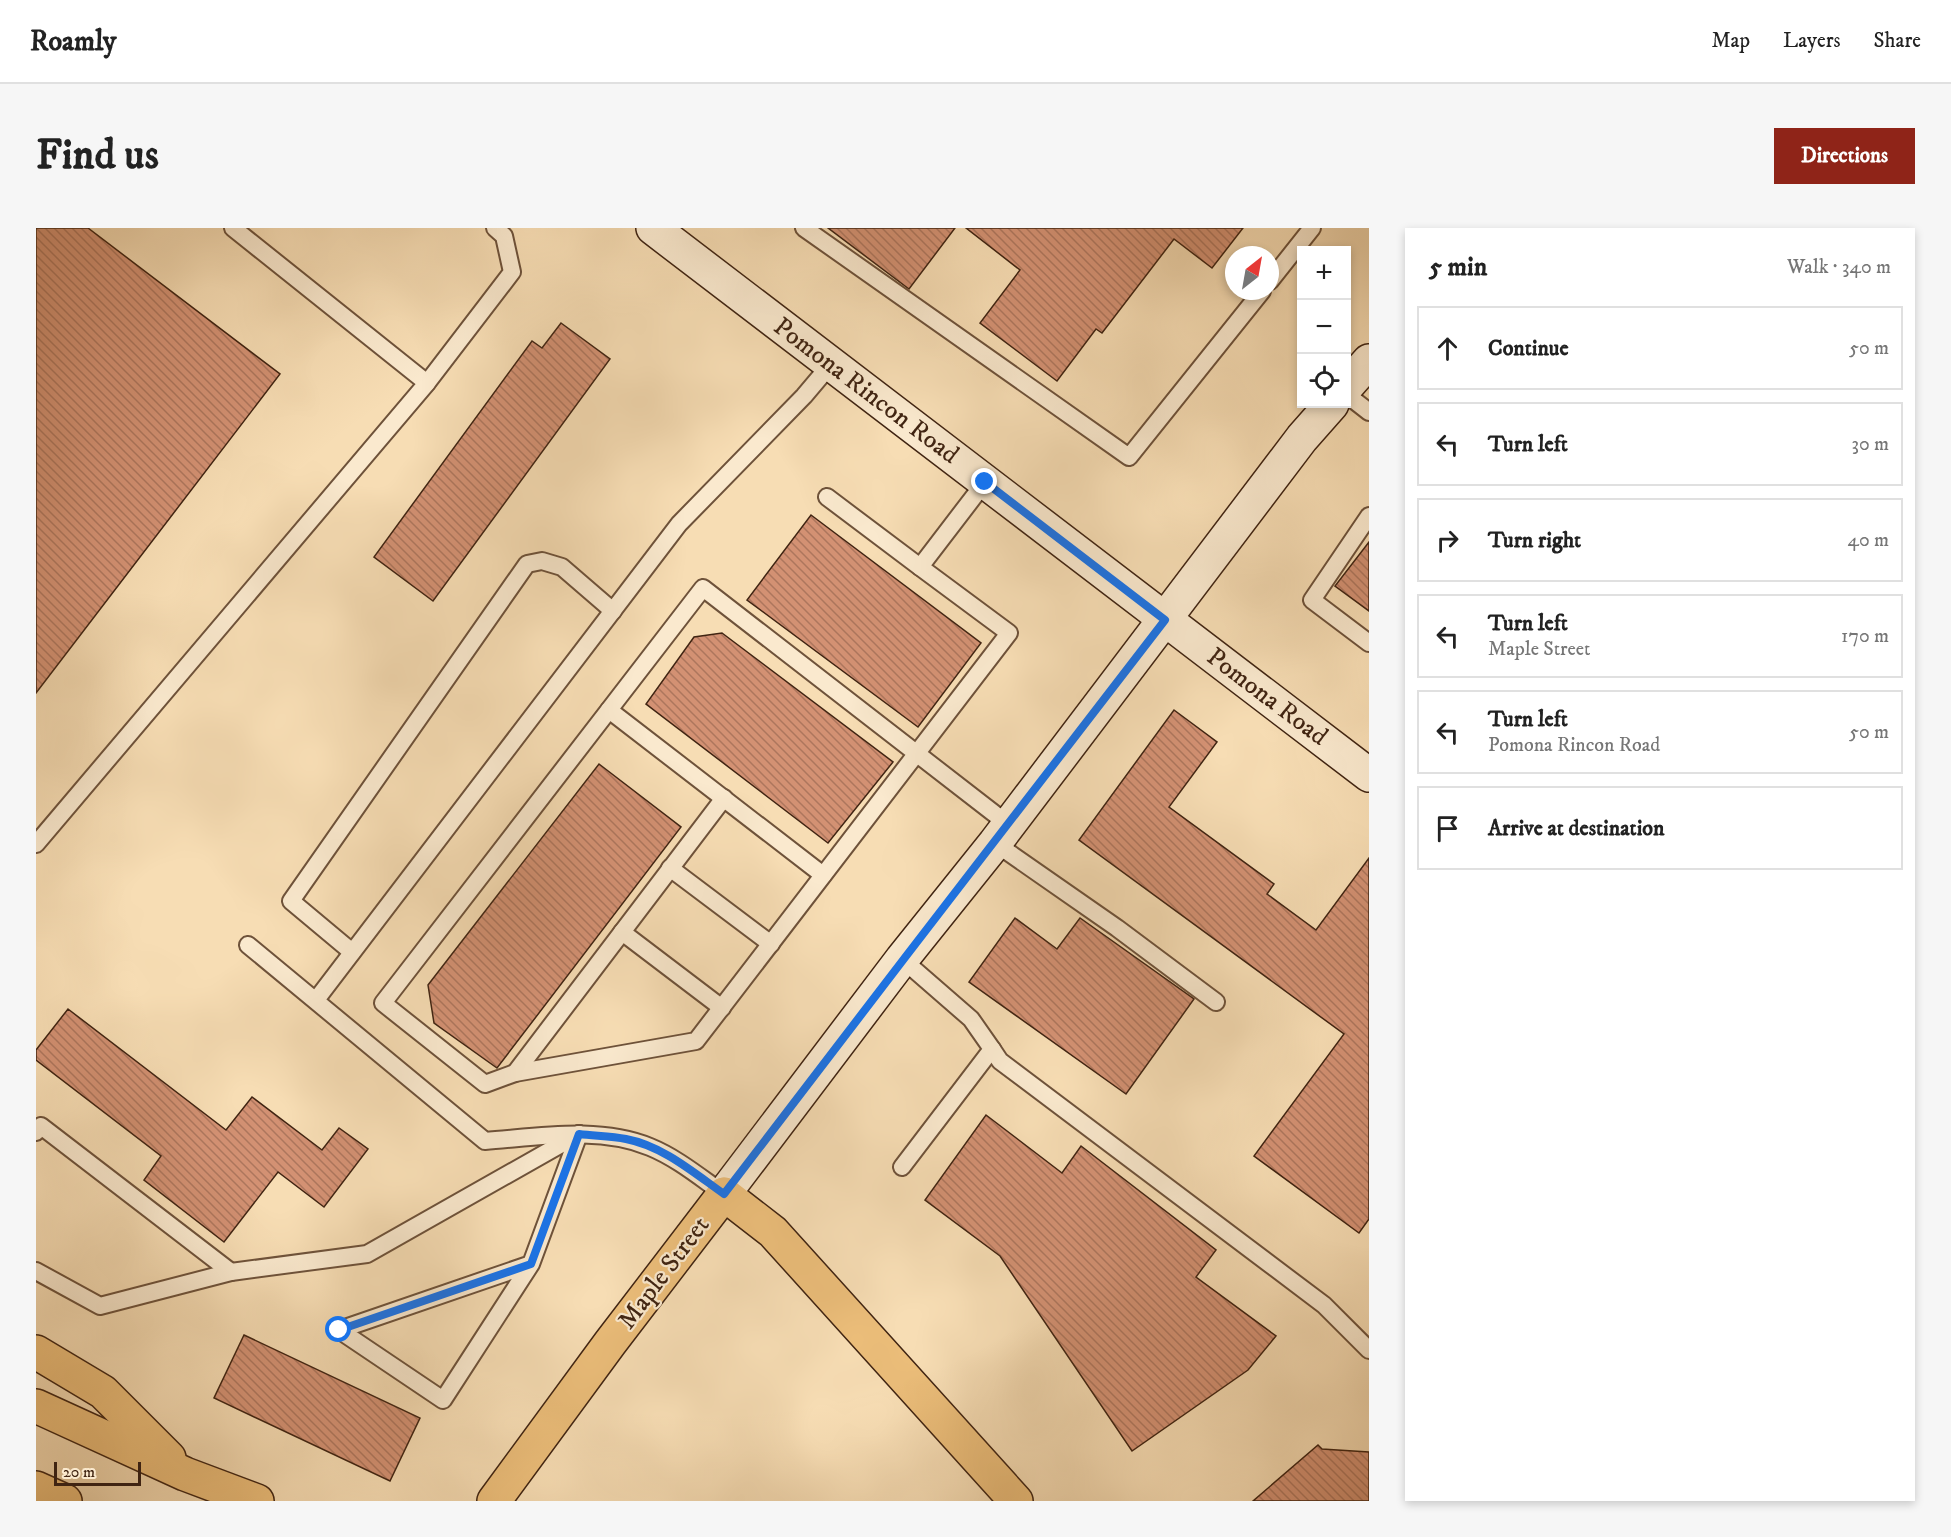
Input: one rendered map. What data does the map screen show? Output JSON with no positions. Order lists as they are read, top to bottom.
{
  "streets": {
    "main road": ["Pomona Rincon Road", "Pomona Road", "Maple Street"]
  },
  "crossings": [
    ["Pomona Rincon Road", "Pomona Road"],
    ["Pomona Rincon Road", "Maple Street"],
    ["Pomona Road", "Maple Street"]
  ],
  "scale_bar": "20 m",
  "north": "top right",
  "page": {
    "header": "Roamly",
    "nav": ["Map", "Layers", "Share"],
    "buttons": "Directions",
    "title": "Find us",
    "heading": ["5 min", "Walk · 340 m"],
    "map_buttons": ["+", "−"],
    "list": [
      ["Continue", "50 m"],
      ["Turn left", "30 m"],
      ["Turn right", "40 m"],
      ["Turn left", "Maple Street", "170 m"],
      ["Turn left", "Pomona Rincon Road", "50 m"],
      "Arrive at destination"
    ],
    "scale": "20 m"
  }
}
